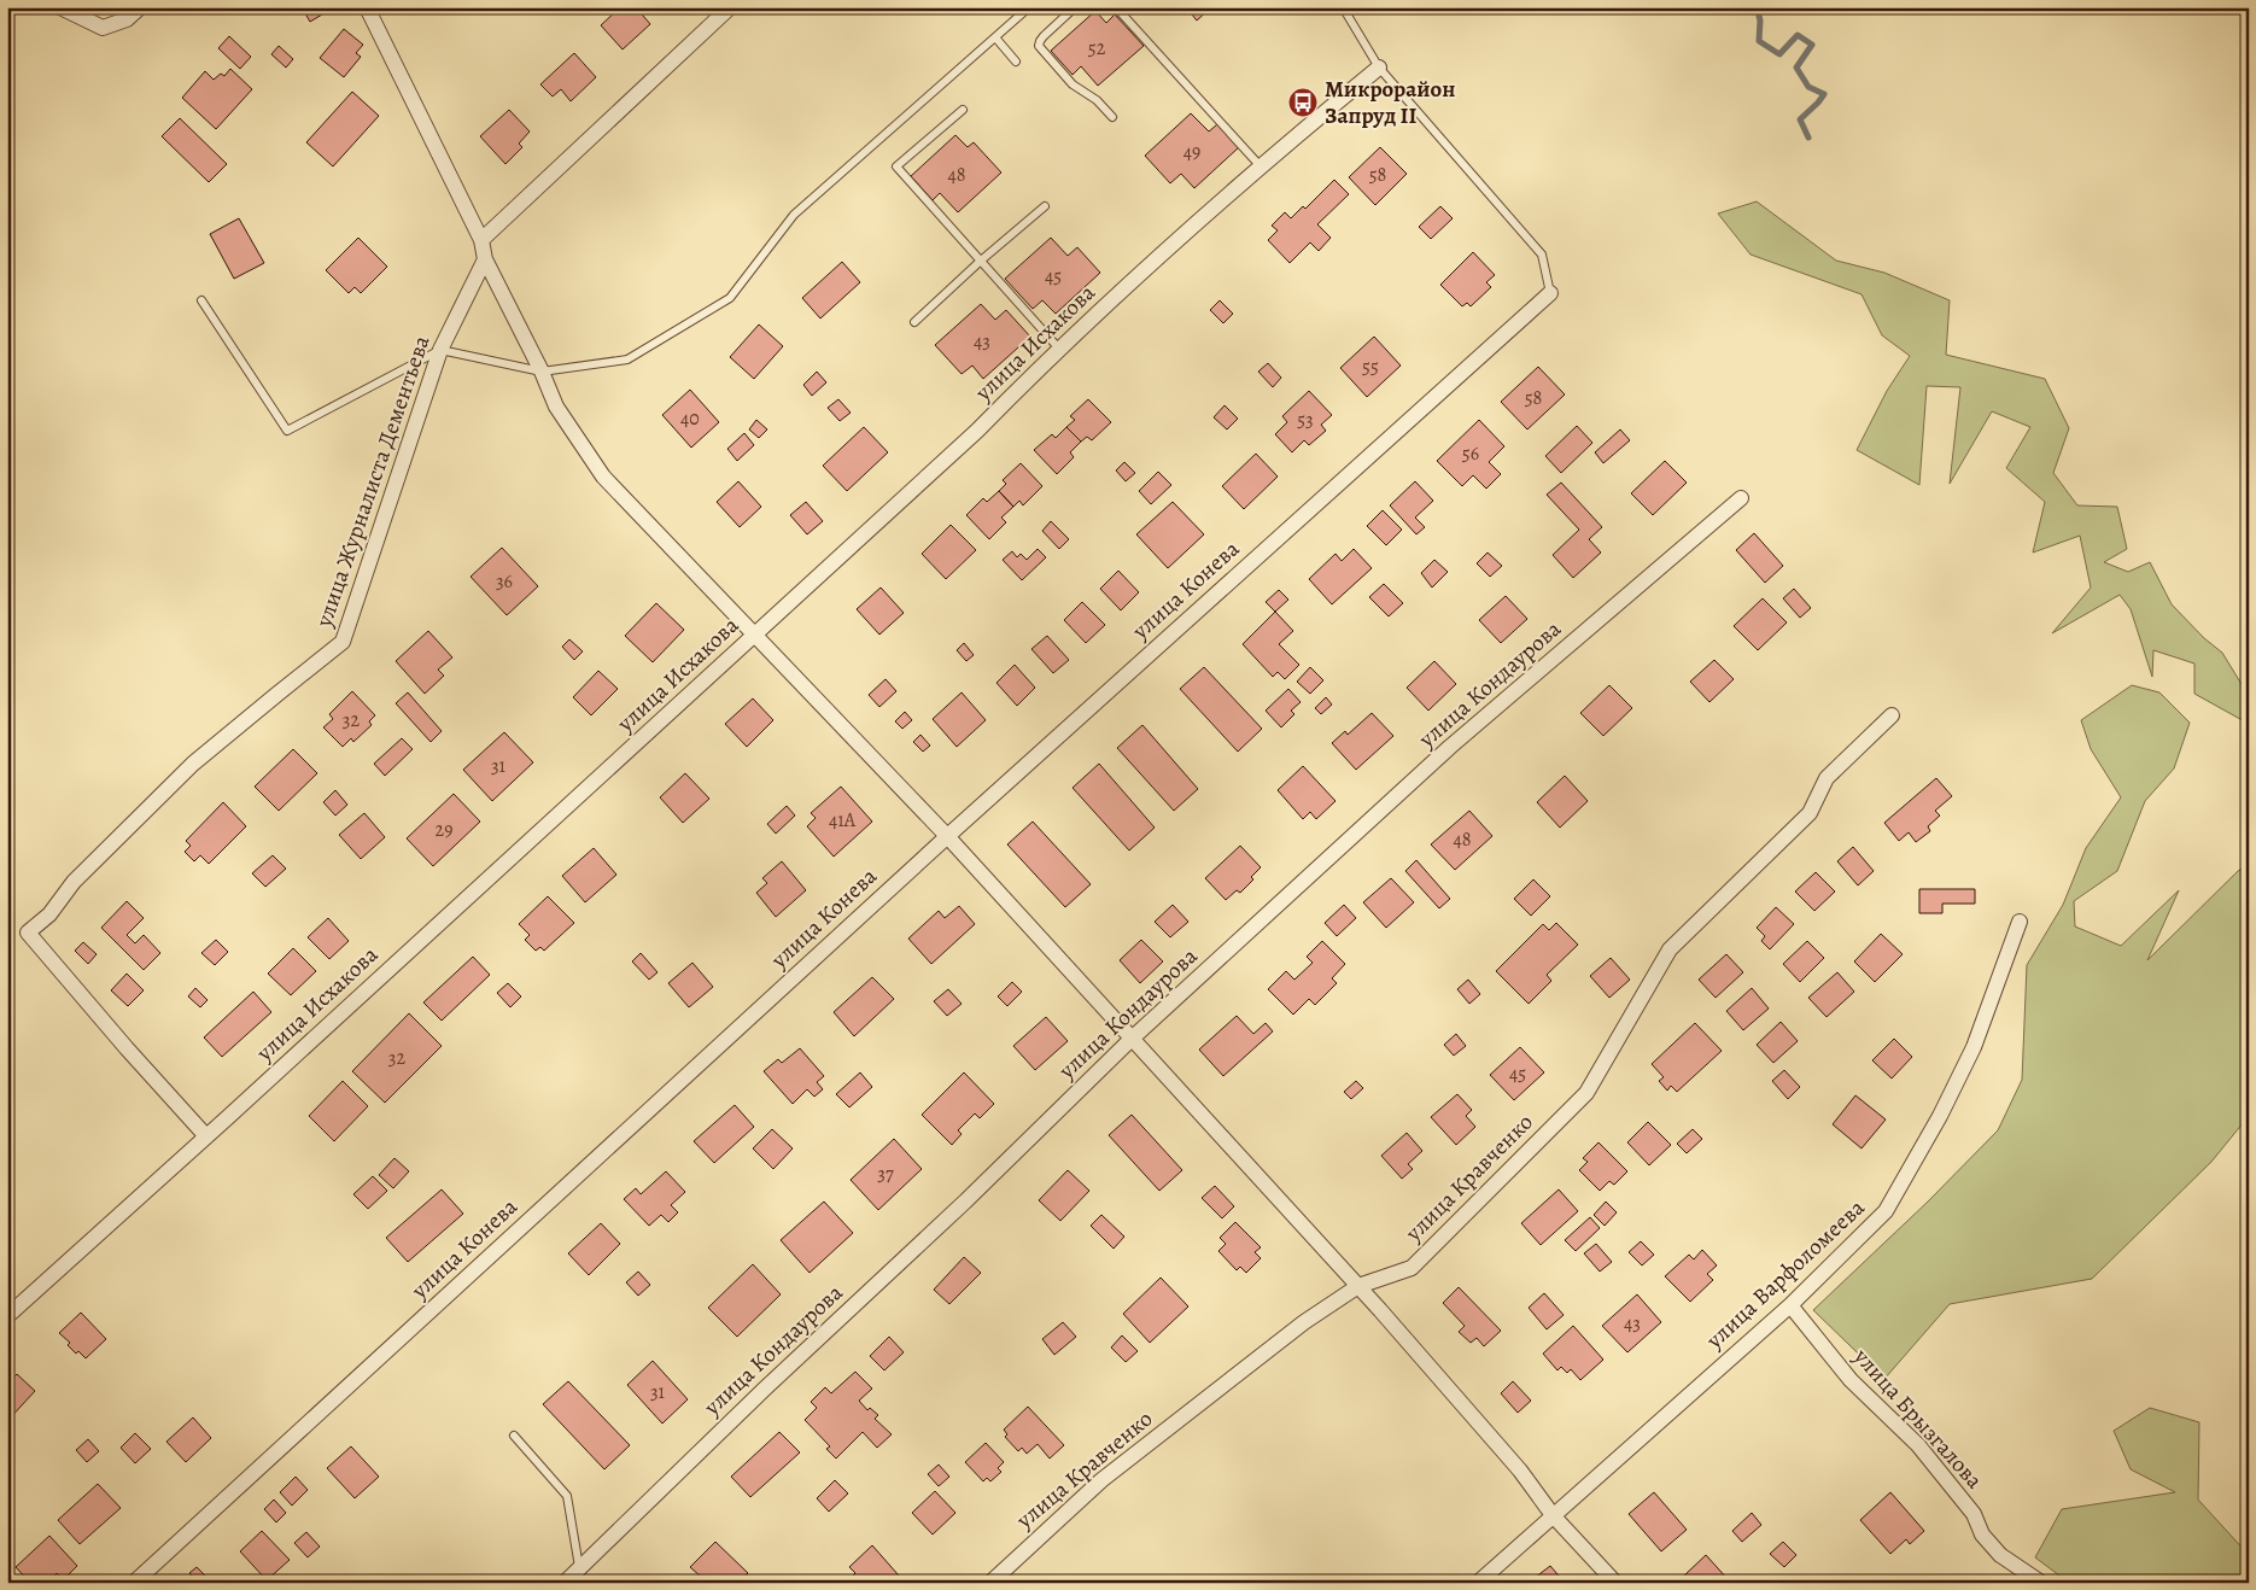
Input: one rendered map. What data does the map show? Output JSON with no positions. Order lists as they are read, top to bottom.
{
  "streets": {
    "street": [
      "улица Исхакова",
      "улица Журналиста Дементьева",
      "улица Конева",
      "улица Кондаурова",
      "улица Кравченко",
      "улица Варфоломеева",
      "улица Брызгалова"
    ]
  },
  "crossings": [
    ["улица Исхакова", "улица Журналиста Дементьева"],
    ["улица Варфоломеева", "улица Брызгалова"]
  ],
  "places": {
    "bus stop": ["Микрорайон Запруд II"]
  },
  "house_numbers": [
    "52",
    "49",
    "48",
    "58",
    "45",
    "43",
    "55",
    "58",
    "40",
    "53",
    "56",
    "36",
    "32",
    "31",
    "41А",
    "29",
    "48",
    "32",
    "45",
    "37",
    "43",
    "31"
  ]
}
